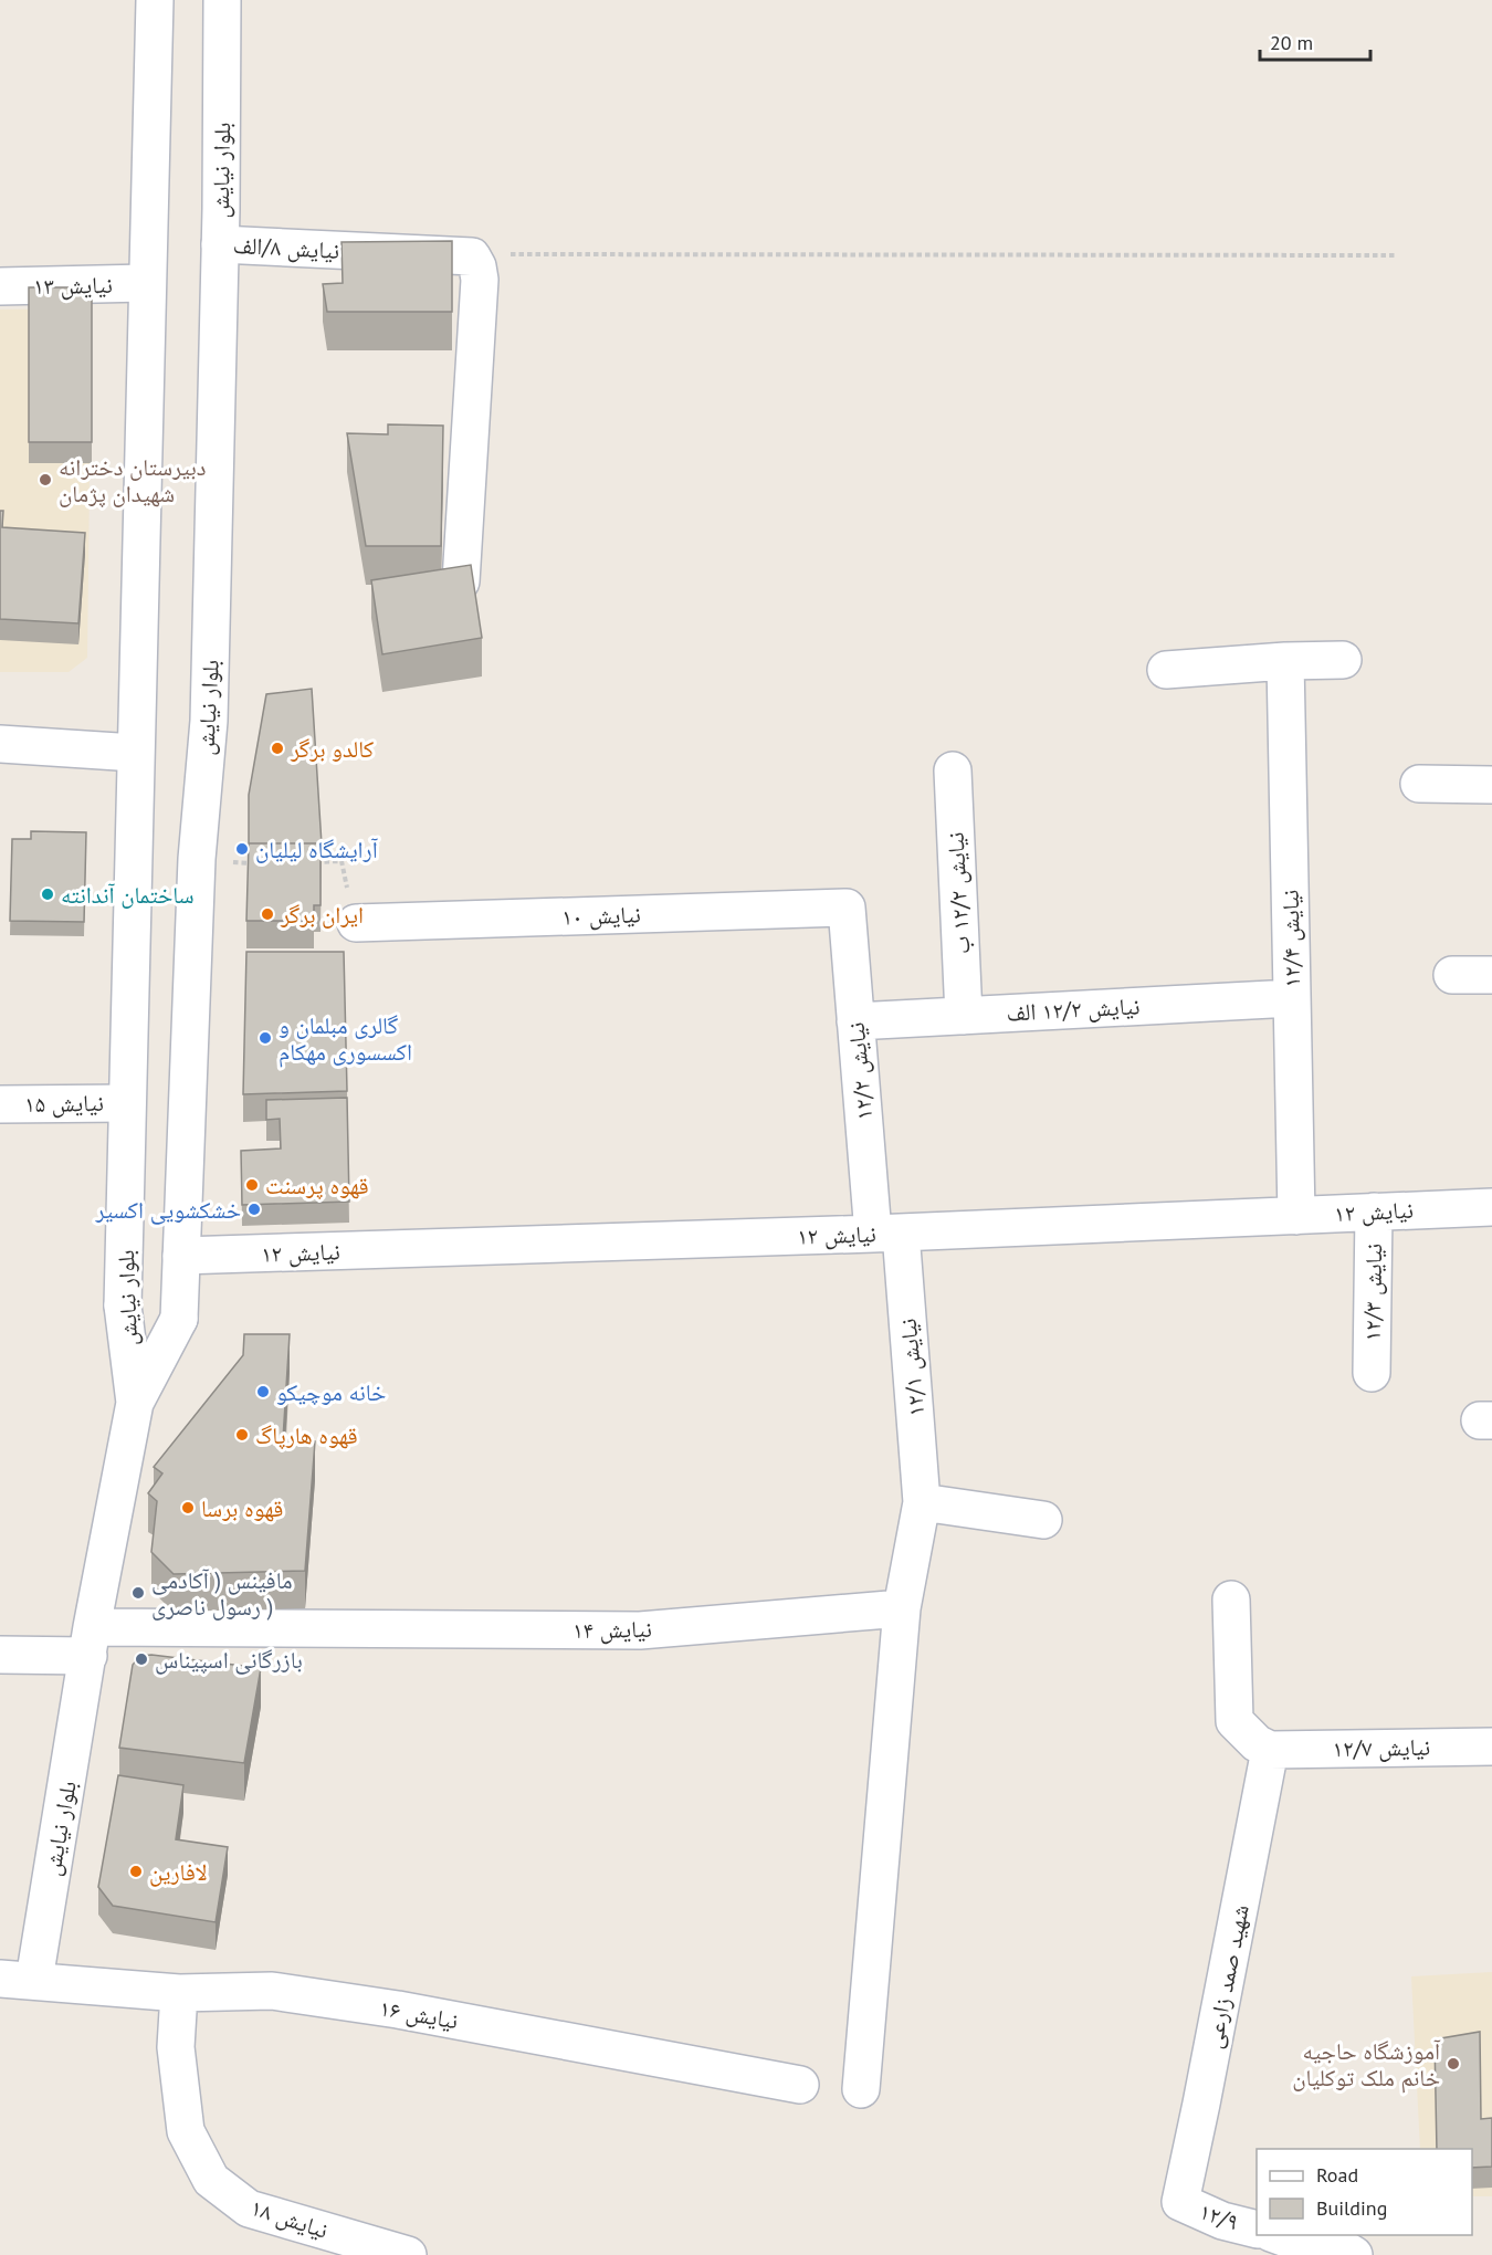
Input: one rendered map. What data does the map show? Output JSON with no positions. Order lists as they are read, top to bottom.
{
  "streets": {
    "street": [
      "بلوار نیایش",
      "نیایش ۸/الف",
      "نیایش ۱۳",
      "نیایش ۱۲/۲ ب",
      "نیایش ۱۰",
      "۱۲/۴ نیایش",
      "نیایش ۱۲/۲ الف",
      "۱۲/۲ نیایش",
      "۱۵ نیایش",
      "نیایش ۱۲",
      "۱۲/۳ نیایش",
      "۱۲/۱ نیایش",
      "نیایش ۱۴",
      "۱۲/۷ نیایش",
      "شهید صمد زارعی",
      "نیایش ۱۶",
      "۱۲/۹",
      "نیایش ۱۸"
    ]
  },
  "crossings": [
    ["بلوار نیایش", "نیایش ۸/الف"],
    ["بلوار نیایش", "نیایش ۱۳"],
    ["بلوار نیایش", "۱۵ نیایش"],
    ["بلوار نیایش", "نیایش ۱۲"],
    ["بلوار نیایش", "نیایش ۱۴"],
    ["بلوار نیایش", "نیایش ۱۶"],
    ["نیایش ۱۲/۲ ب", "نیایش ۱۲/۲ الف"],
    ["نیایش ۱۰", "۱۲/۲ نیایش"],
    ["۱۲/۴ نیایش", "نیایش ۱۲/۲ الف"],
    ["۱۲/۴ نیایش", "نیایش ۱۲"],
    ["نیایش ۱۲/۲ الف", "۱۲/۲ نیایش"],
    ["۱۲/۲ نیایش", "نیایش ۱۲"],
    ["۱۲/۲ نیایش", "۱۲/۱ نیایش"],
    ["نیایش ۱۲", "۱۲/۳ نیایش"],
    ["نیایش ۱۲", "۱۲/۱ نیایش"],
    ["۱۲/۷ نیایش", "شهید صمد زارعی"],
    ["شهید صمد زارعی", "۱۲/۹"],
    ["نیایش ۱۶", "نیایش ۱۸"]
  ],
  "places": [
    "دبیرستان دخترانه شهیدان پژمان",
    "کالدو برگر",
    "آرایشگاه لیلیان",
    "ساختمان آندانته",
    "ایران برگر",
    "گالری مبلمان و اکسسوری مهکام",
    "قهوه پرسنت",
    "خشکشویی اکسیر",
    "خانه موچیکو",
    "قهوه هارپاگ",
    "قهوه برسا",
    "مافینس ( آکادمی رسول ناصری )",
    "بازرگانی اسپیناس",
    "لافارین",
    "آموزشگاه حاجیه خانم ملک توکلیان"
  ],
  "legend": ["Road", "Building"],
  "scale_bar": "20 m"
}
